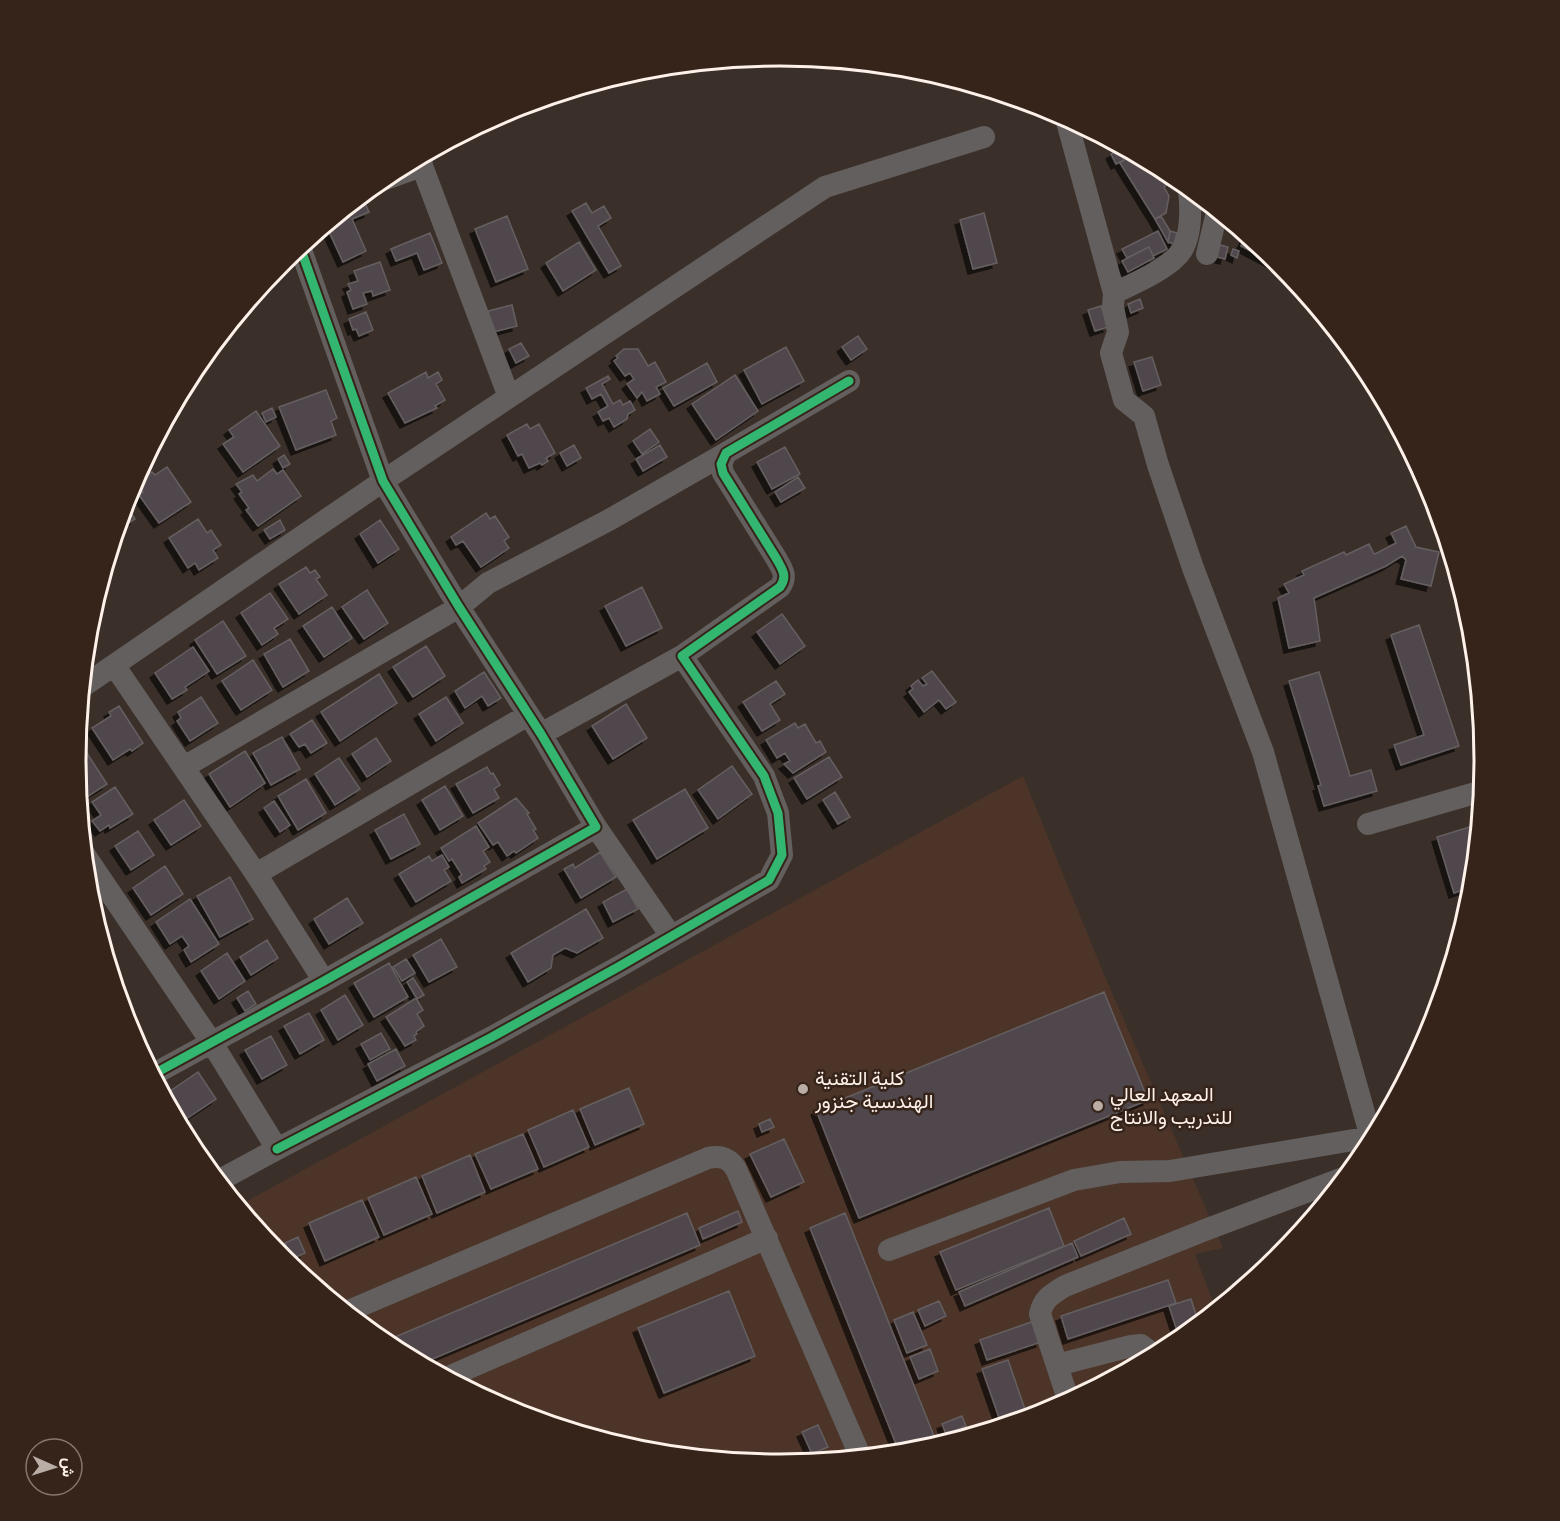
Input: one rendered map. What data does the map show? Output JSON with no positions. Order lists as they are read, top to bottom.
{
  "places": ["كلية التقنية الهندسية جنزور", "المعهد العالي للتدريب والانتاج"],
  "north": "right"
}
